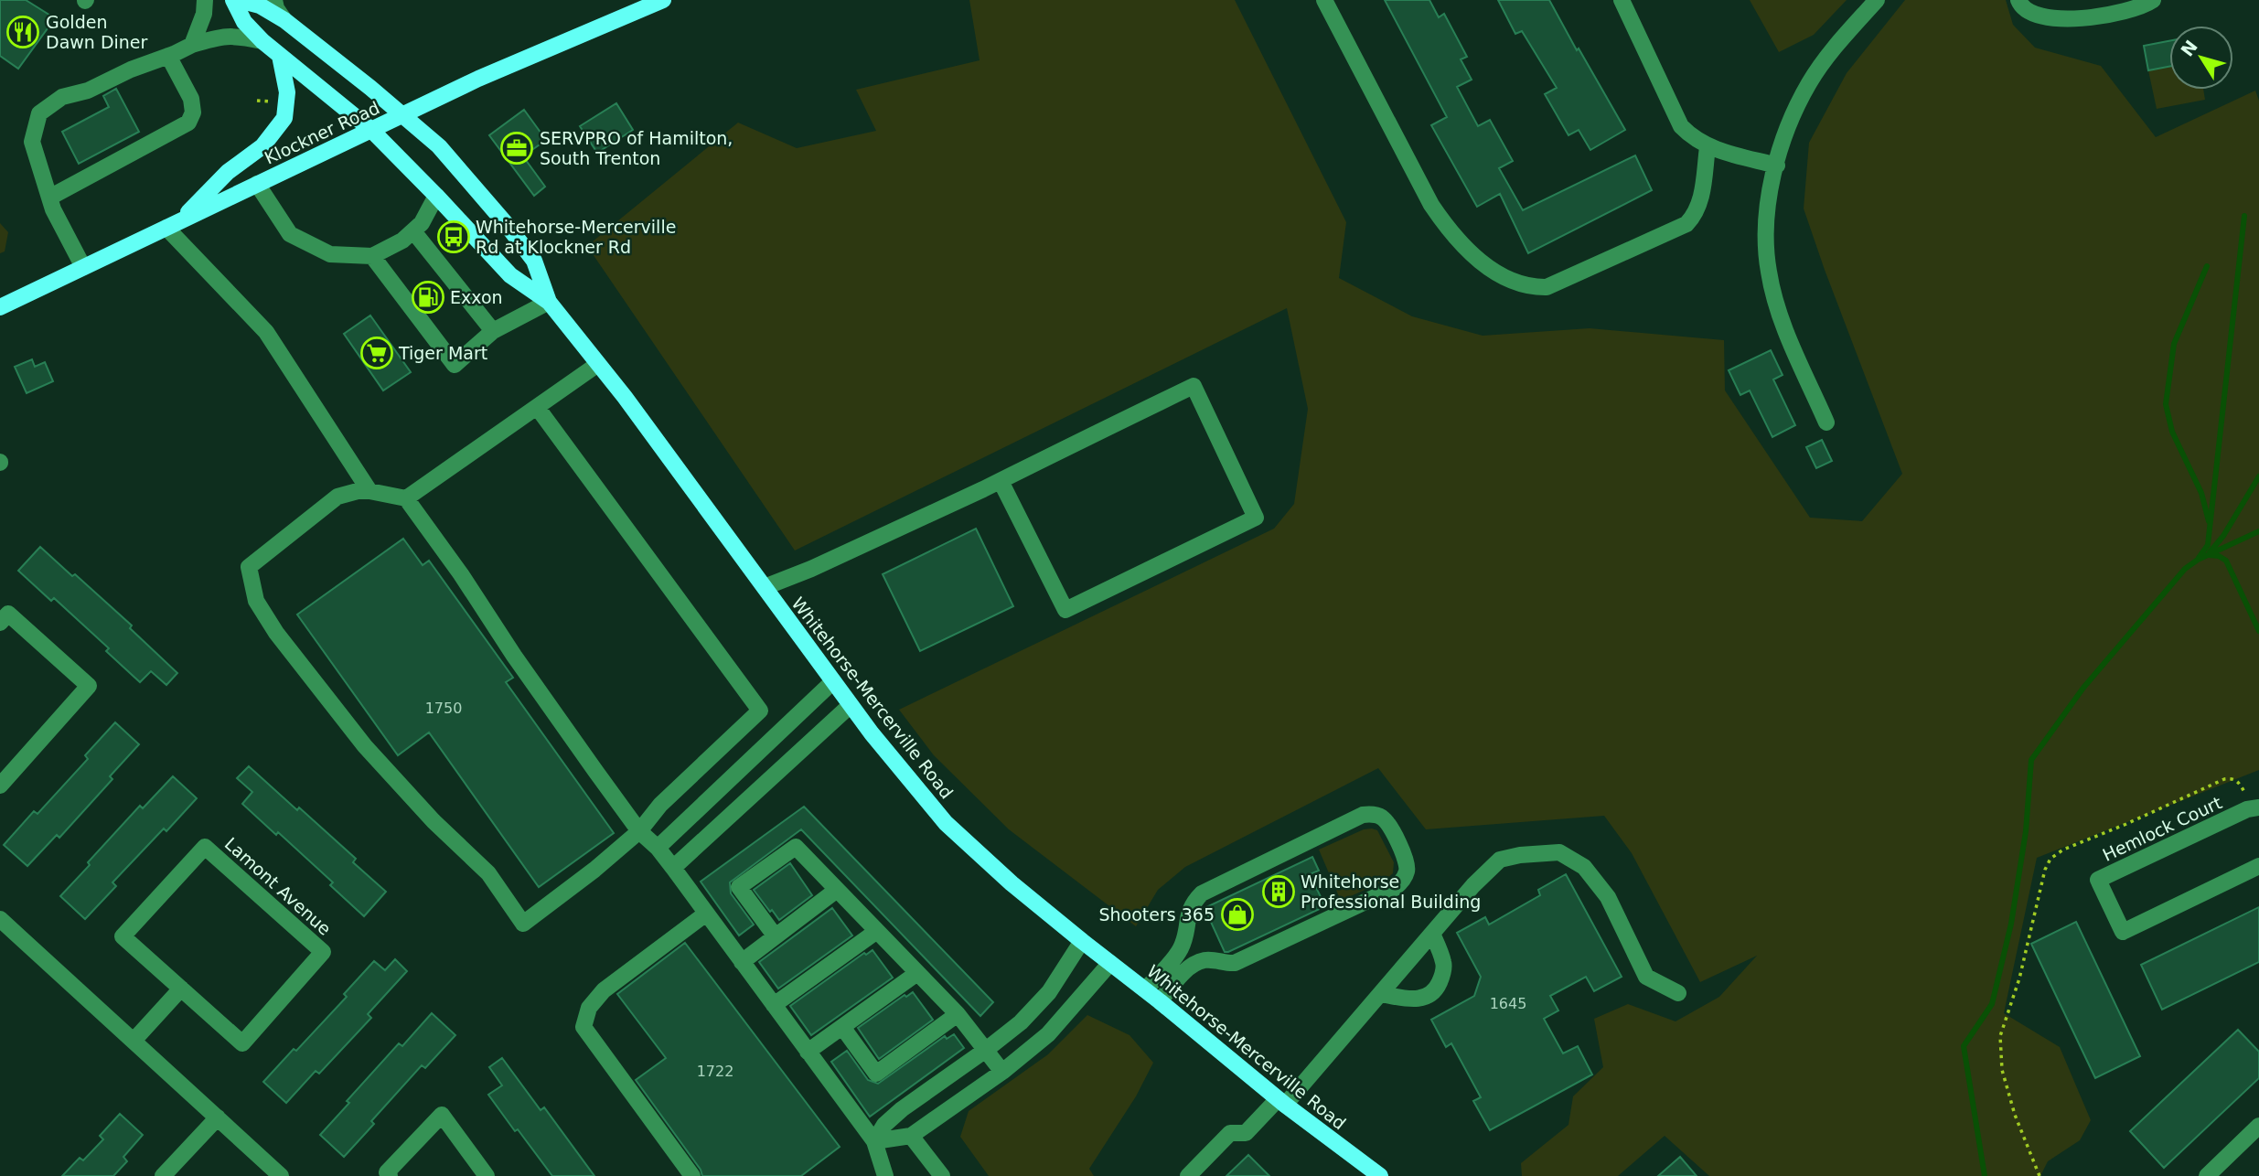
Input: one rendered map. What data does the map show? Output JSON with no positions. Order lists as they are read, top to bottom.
{
  "streets": {
    "main road": ["Klockner Road", "Whitehorse-Mercerville Road"],
    "street": ["Hemlock Court", "Lamont Avenue"]
  },
  "crossings": [
    ["Klockner Road", "Whitehorse-Mercerville Road"]
  ],
  "places": {
    "restaurant": ["Golden Dawn Diner"],
    "office": ["SERVPRO of Hamilton, South Trenton"],
    "bus stop": ["Whitehorse-Mercerville Rd at Klockner Rd"],
    "fuel station": ["Exxon"],
    "supermarket": ["Tiger Mart"],
    "building": ["Whitehorse Professional Building"],
    "shop": ["Shooters 365"]
  },
  "house_numbers": ["1750", "1645", "1722"],
  "north": "top left"
}
